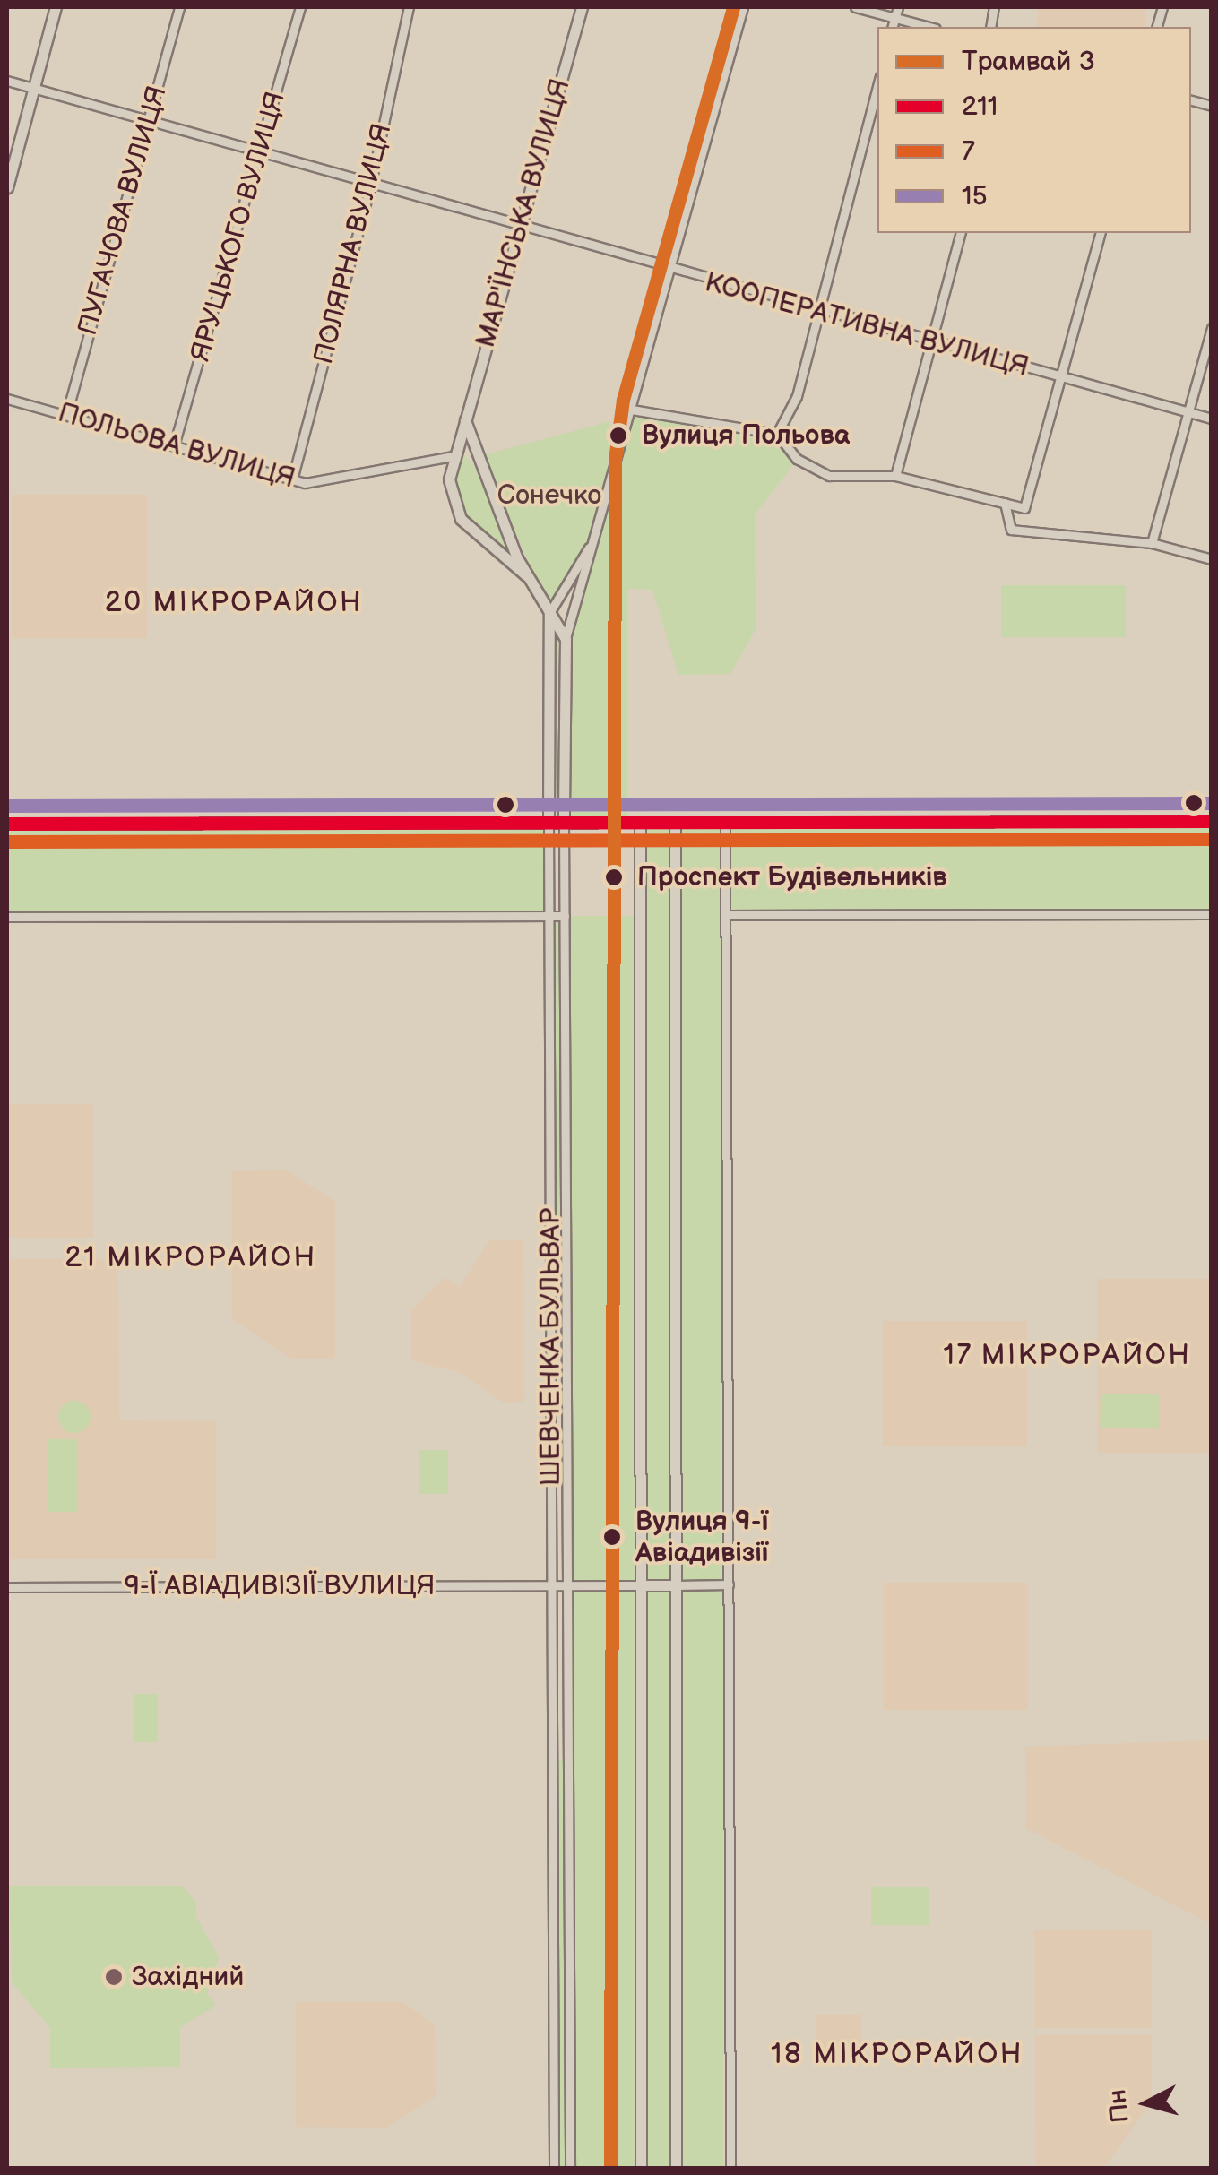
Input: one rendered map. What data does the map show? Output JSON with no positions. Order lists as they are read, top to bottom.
{
  "streets": {
    "main road": ["МАР'ЇНСЬКА ВУЛИЦЯ", "ШЕВЧЕНКА БУЛЬВАР"],
    "street": [
      "ПУГАЧОВА ВУЛИЦЯ",
      "ЯРУЦЬКОГО ВУЛИЦЯ",
      "ПОЛЯРНА ВУЛИЦЯ",
      "КООПЕРАТИВНА ВУЛИЦЯ",
      "ПОЛЬОВА ВУЛИЦЯ",
      "9-Ї АВІАДИВІЗІЇ ВУЛИЦЯ"
    ]
  },
  "crossings": [
    ["ПУГАЧОВА ВУЛИЦЯ", "КООПЕРАТИВНА ВУЛИЦЯ"],
    ["ПУГАЧОВА ВУЛИЦЯ", "ПОЛЬОВА ВУЛИЦЯ"],
    ["МАР'ЇНСЬКА ВУЛИЦЯ", "КООПЕРАТИВНА ВУЛИЦЯ"],
    ["МАР'ЇНСЬКА ВУЛИЦЯ", "ПОЛЬОВА ВУЛИЦЯ"],
    ["ЯРУЦЬКОГО ВУЛИЦЯ", "КООПЕРАТИВНА ВУЛИЦЯ"],
    ["ЯРУЦЬКОГО ВУЛИЦЯ", "ПОЛЬОВА ВУЛИЦЯ"],
    ["ПОЛЯРНА ВУЛИЦЯ", "КООПЕРАТИВНА ВУЛИЦЯ"],
    ["ПОЛЯРНА ВУЛИЦЯ", "ПОЛЬОВА ВУЛИЦЯ"],
    ["КООПЕРАТИВНА ВУЛИЦЯ", "ШЕВЧЕНКА БУЛЬВАР"],
    ["ШЕВЧЕНКА БУЛЬВАР", "9-Ї АВІАДИВІЗІЇ ВУЛИЦЯ"]
  ],
  "districts": [
    "20 МІКРОРАЙОН",
    "21 МІКРОРАЙОН",
    "17 МІКРОРАЙОН",
    "18 МІКРОРАЙОН"
  ],
  "parks": ["Сонечко"],
  "places": [
    "Вулиця Польова",
    "Проспект Будівельників",
    "Вулиця 9-ї Авіадивізії",
    "Західний"
  ],
  "lines": [
    "tram line 3",
    "transit line 15",
    "transit line 211",
    "transit line 7"
  ],
  "legend": [
    "Трамвай 3",
    "211",
    "7",
    "15"
  ],
  "north": "left"
}
